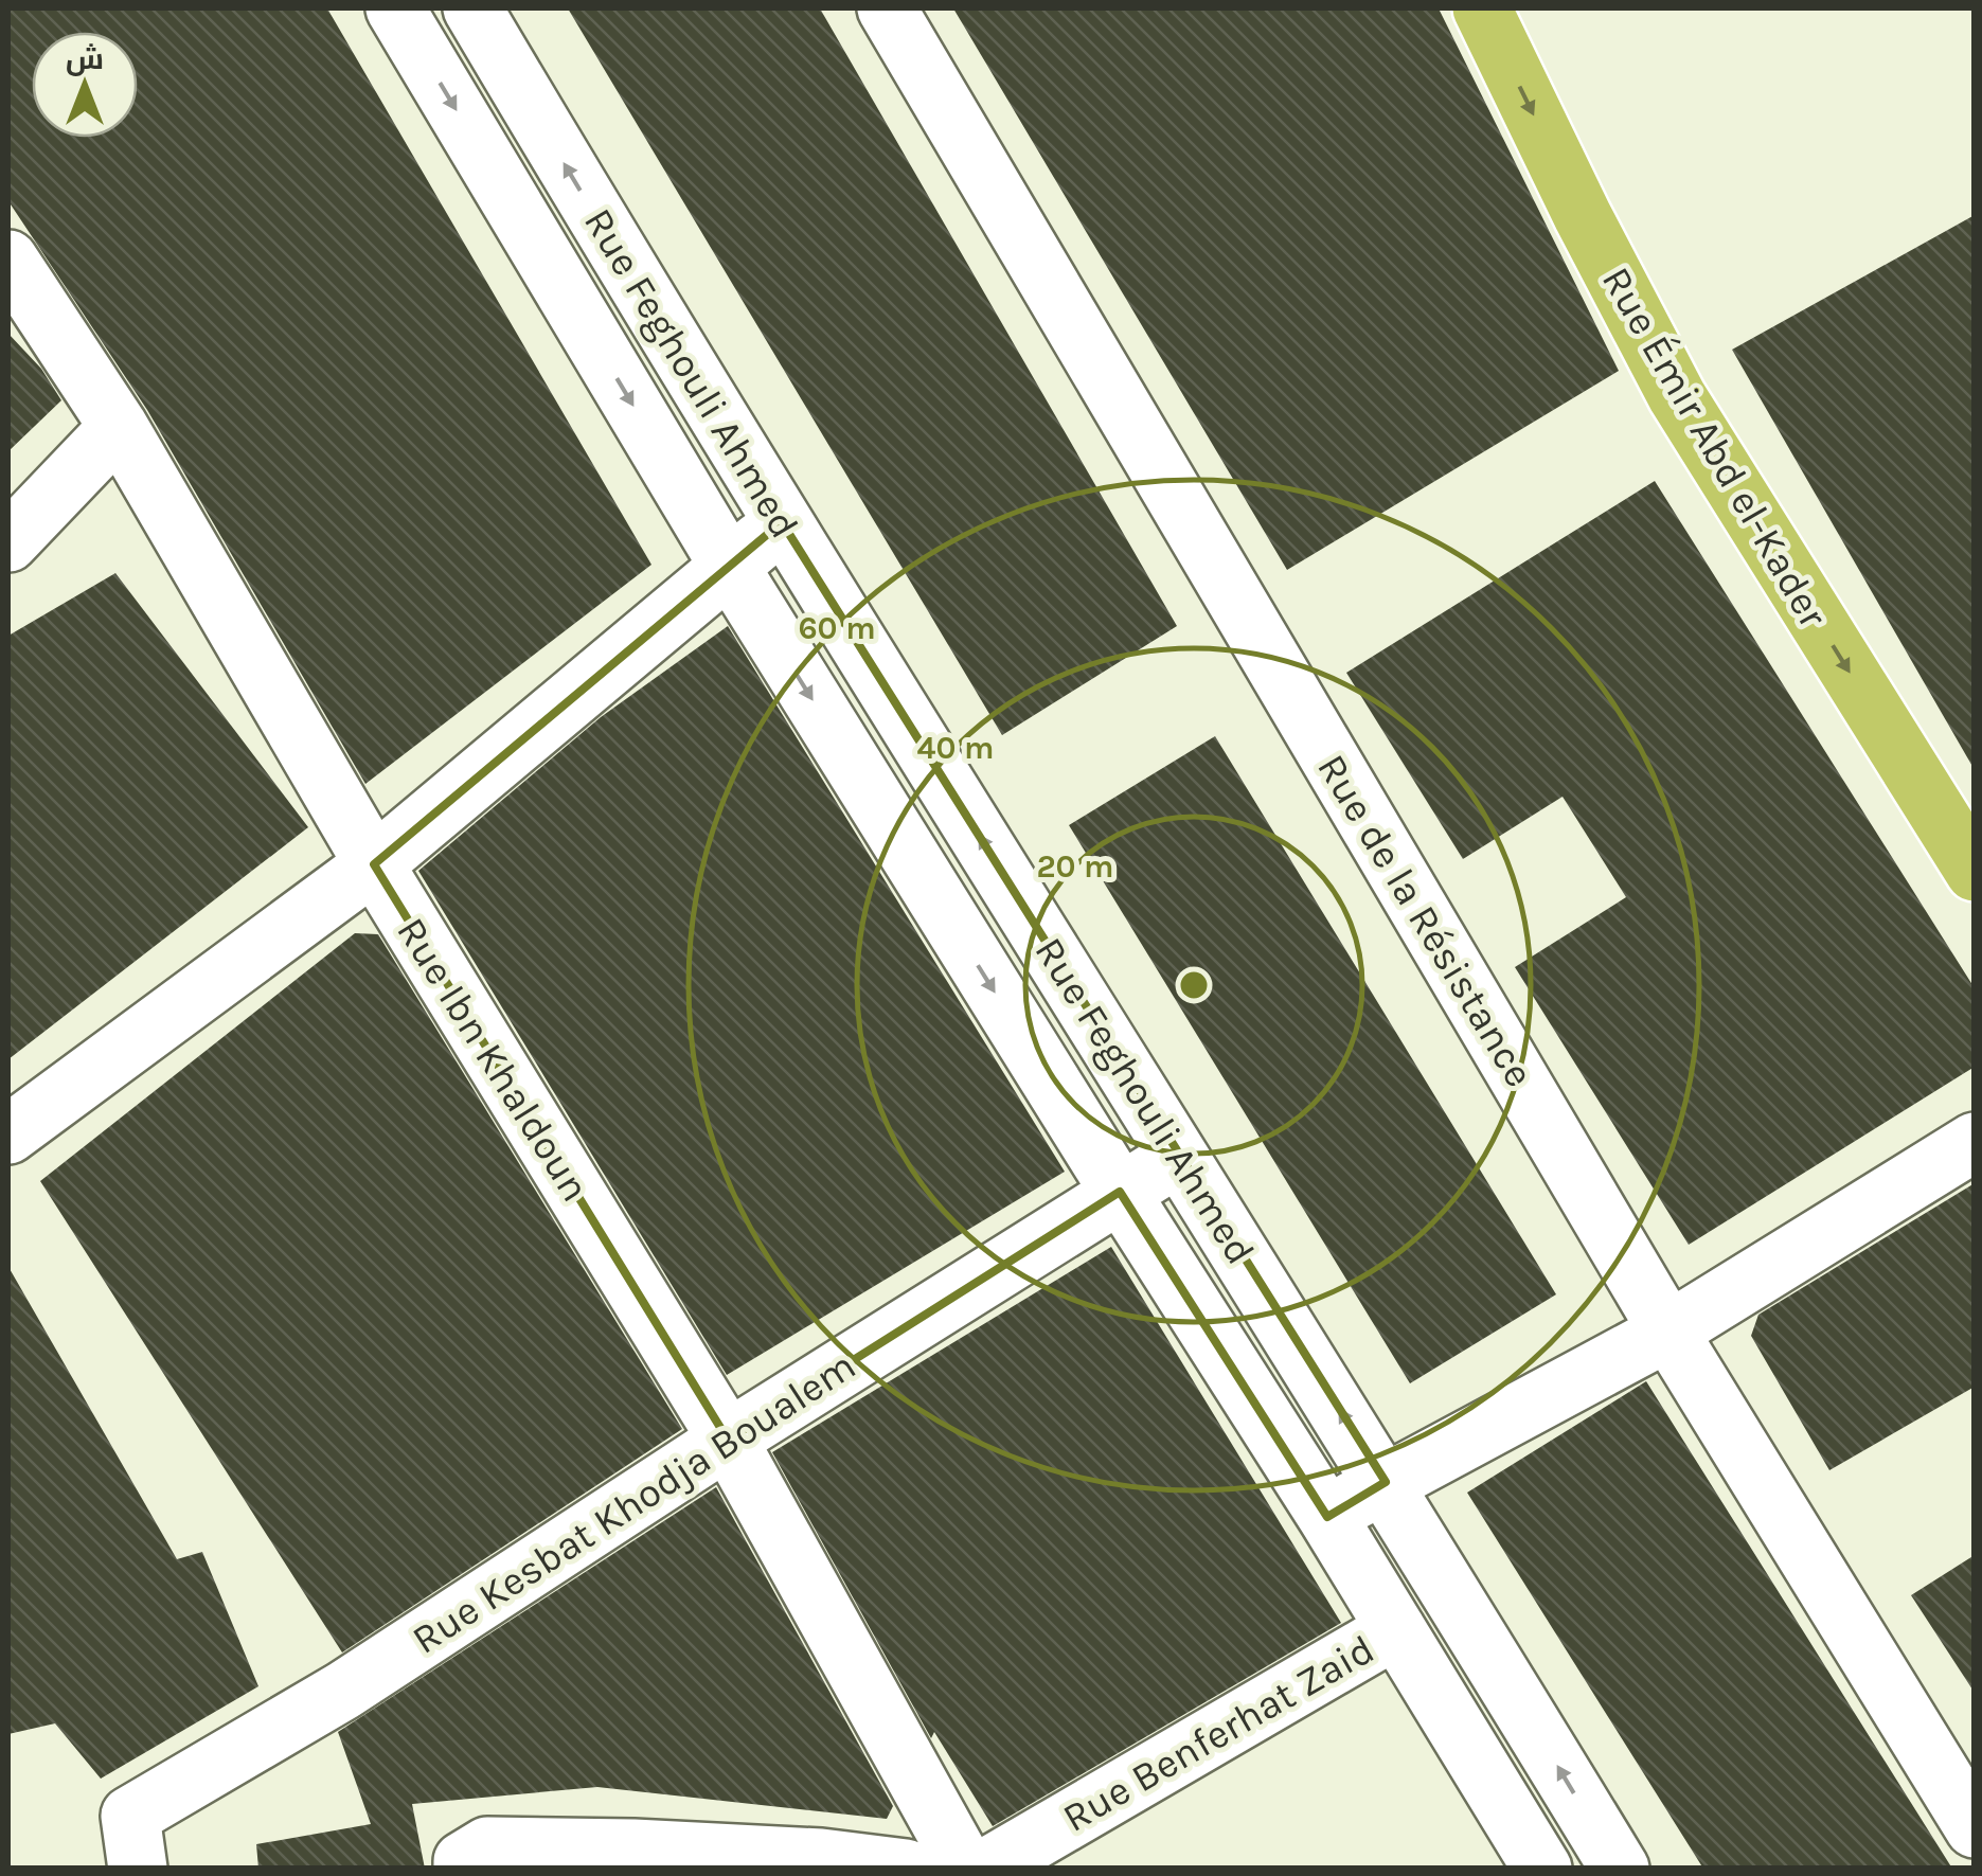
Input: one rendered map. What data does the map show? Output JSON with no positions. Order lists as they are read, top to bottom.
{
  "streets": {
    "main road": ["Rue Émir Abd el-Kader"],
    "street": [
      "Rue Feghouli Ahmed",
      "Rue de la Résistance",
      "Rue Ibn Khaldoun",
      "Rue Kesbat Khodja Boualem",
      "Rue Benferhat Zaid"
    ]
  },
  "crossings": [
    ["Rue Feghouli Ahmed", "Rue Kesbat Khodja Boualem"],
    ["Rue Feghouli Ahmed", "Rue Benferhat Zaid"],
    ["Rue Ibn Khaldoun", "Rue Kesbat Khodja Boualem"]
  ],
  "one_way": ["Rue Émir Abd el-Kader"],
  "north": "top",
  "rings": ["60 m", "40 m", "20 m"]
}
